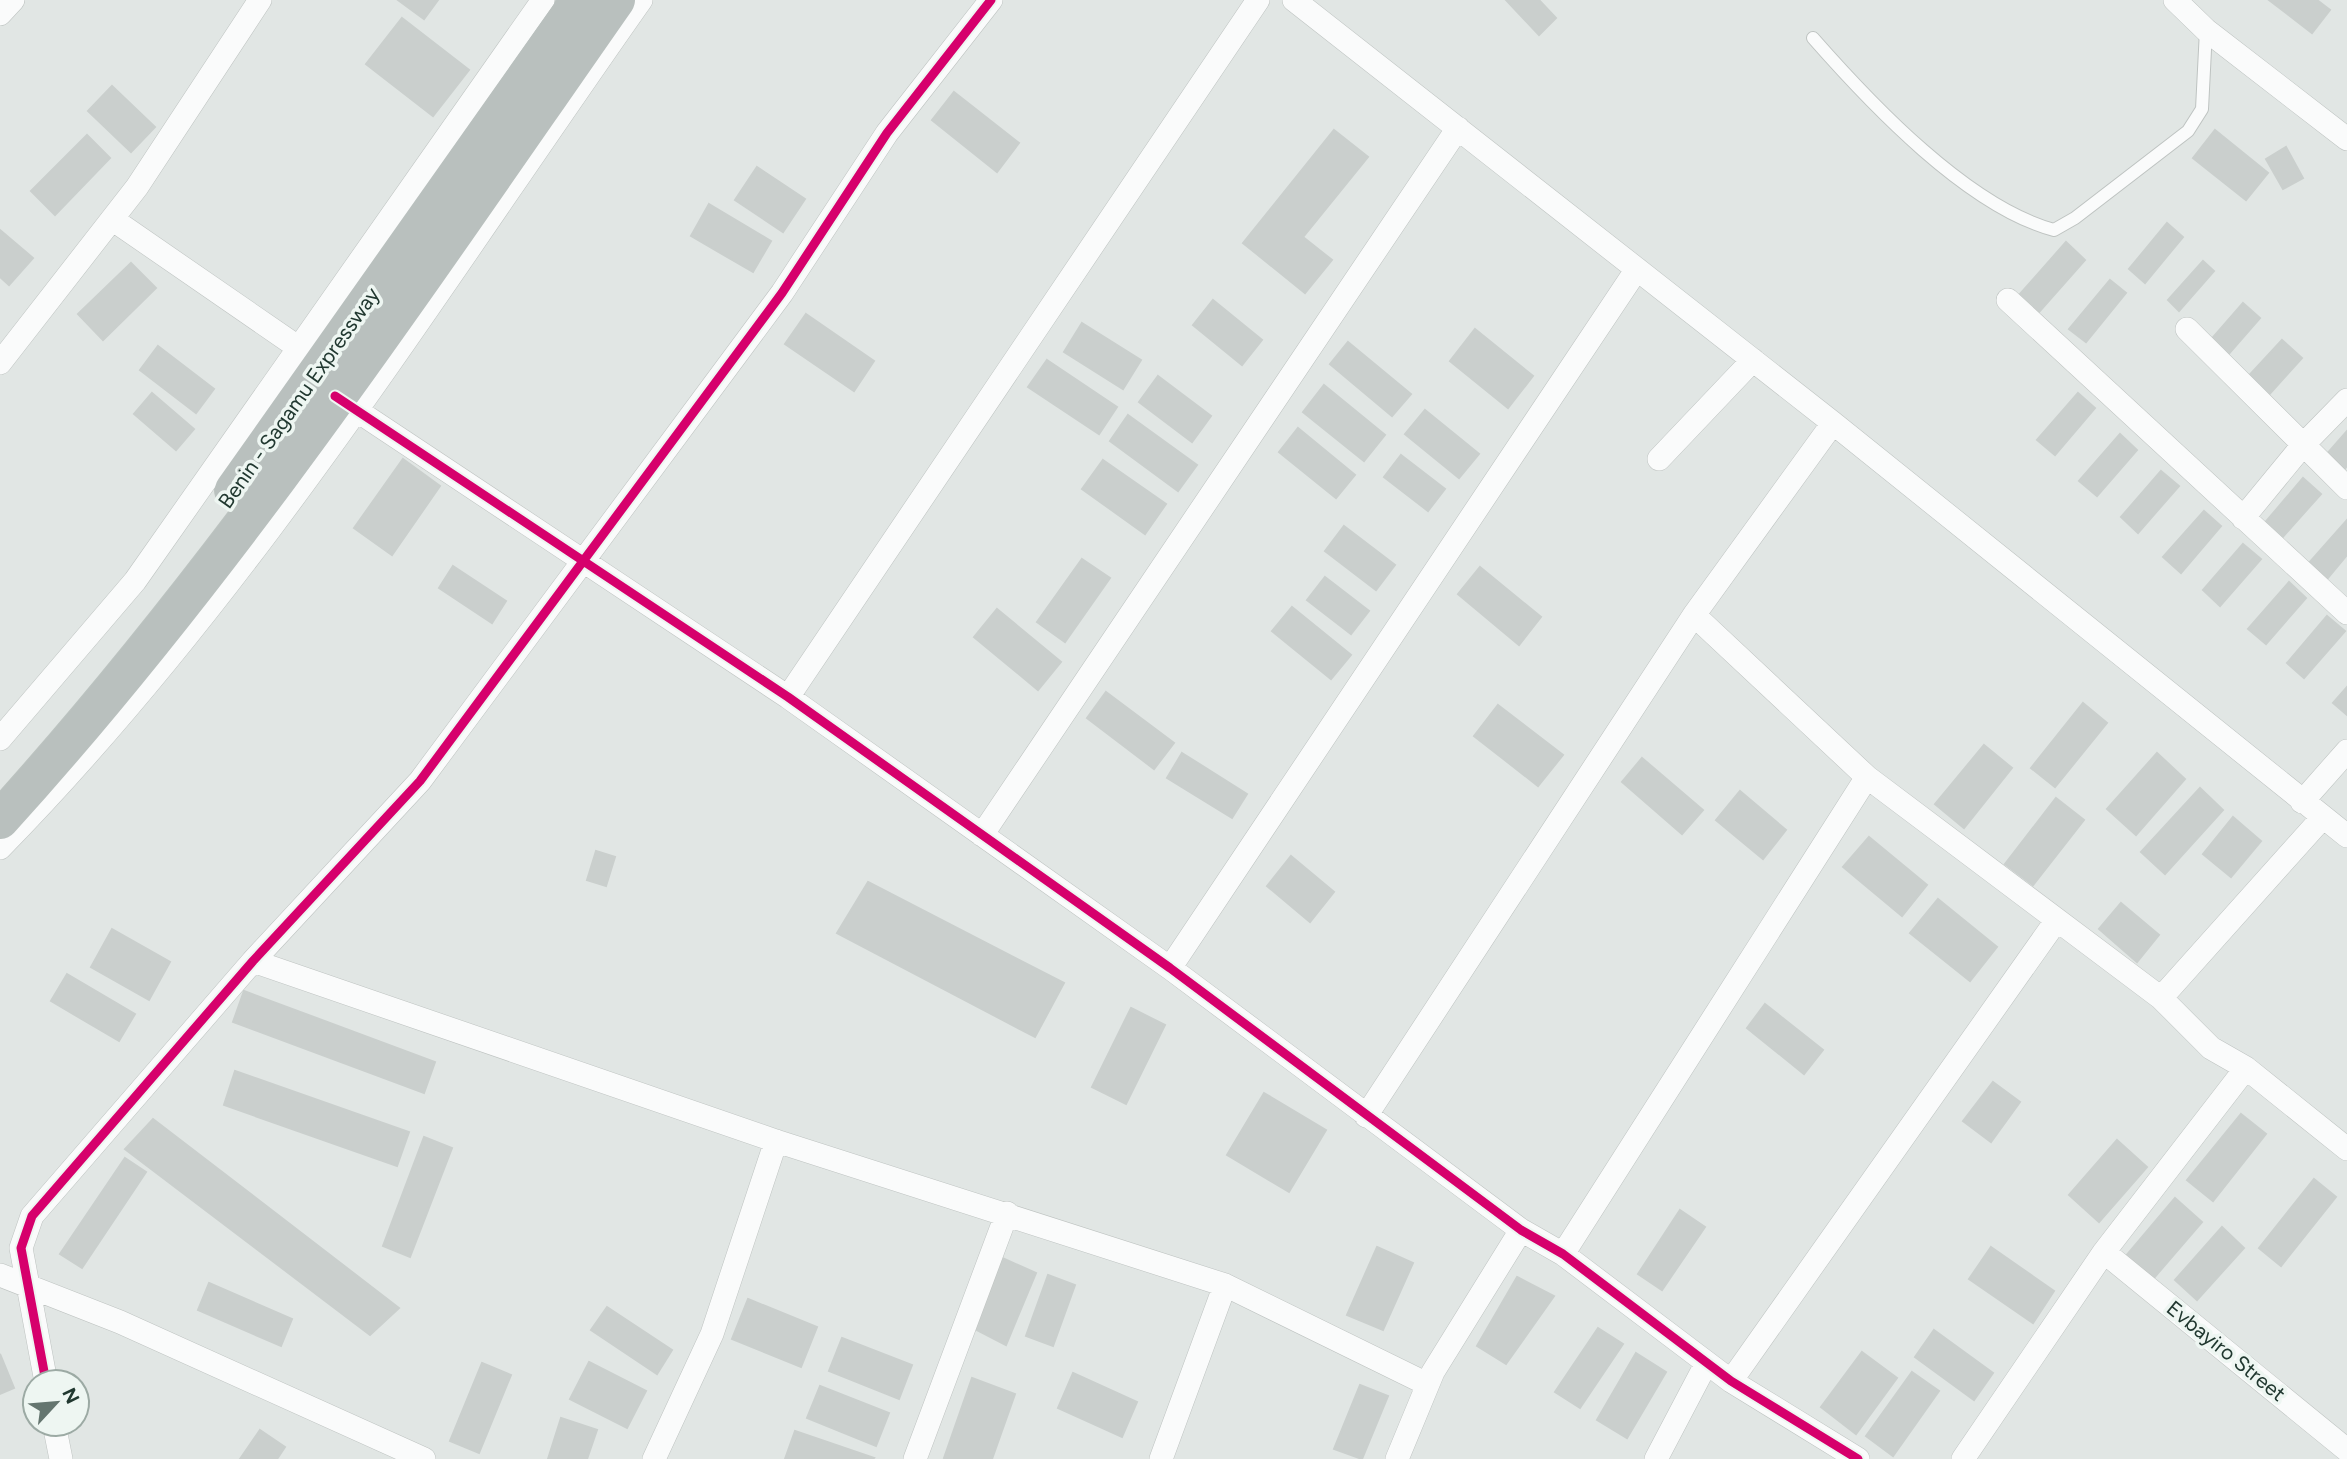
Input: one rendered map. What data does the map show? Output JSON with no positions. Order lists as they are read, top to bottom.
{
  "streets": {
    "highway": ["Benin - Sagamu Expressway"],
    "street": ["Evbayiro Street"]
  },
  "north": "top right"
}
